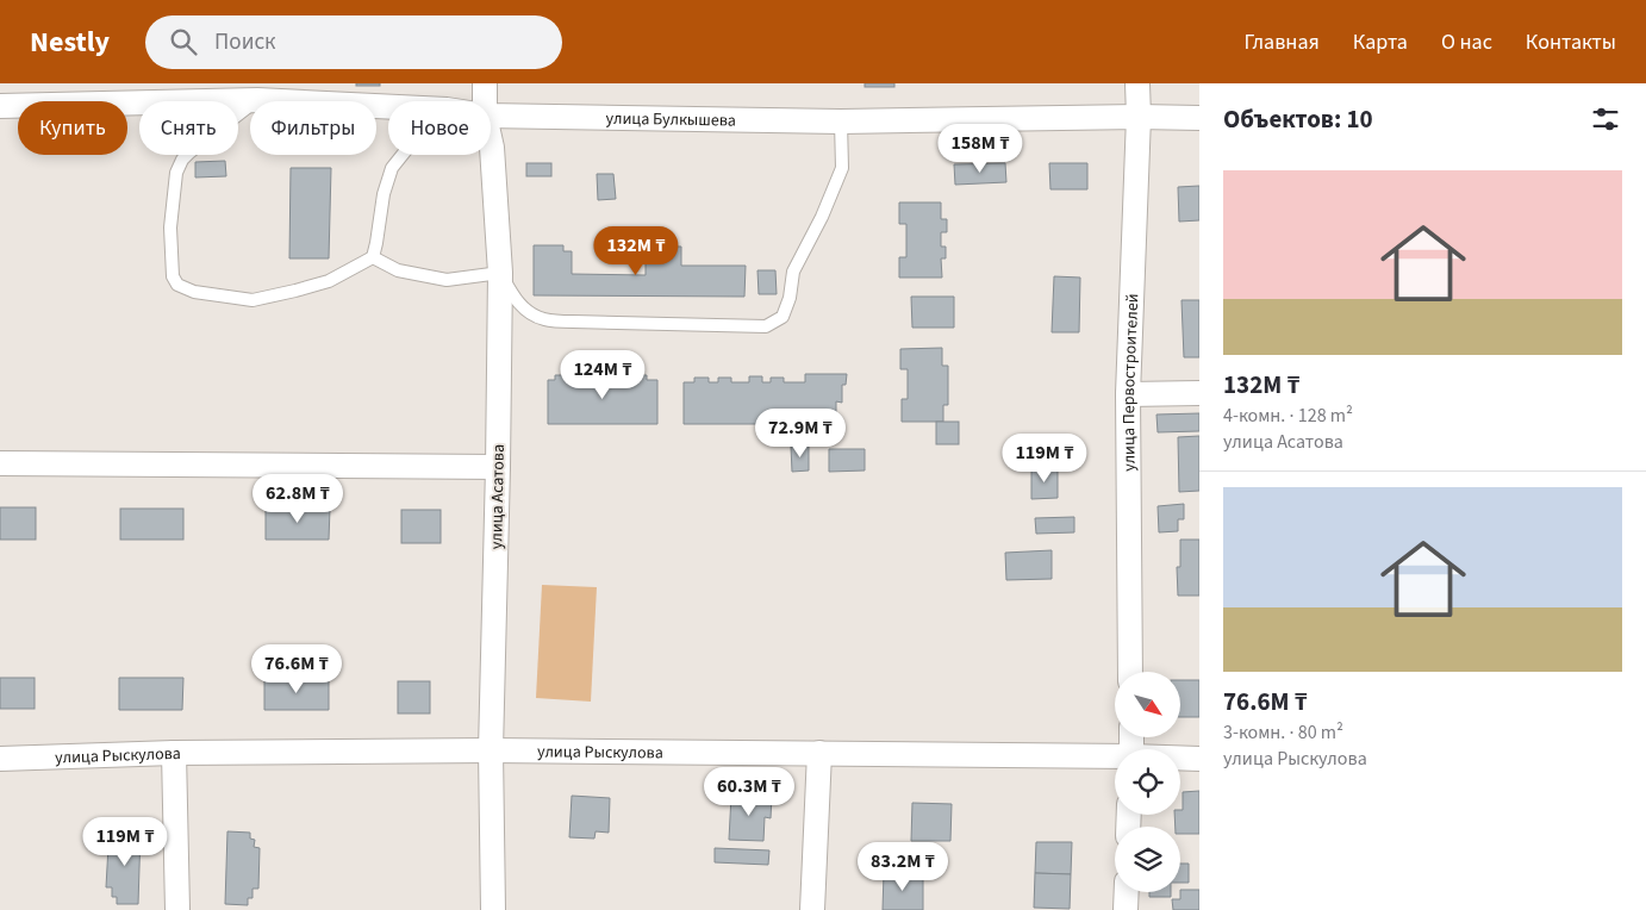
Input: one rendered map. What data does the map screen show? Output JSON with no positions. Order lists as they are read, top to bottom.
{
  "streets": {
    "street": [
      "улица Булкышева",
      "улица Первостроителей",
      "улица Асатова",
      "улица Рыскулова"
    ]
  },
  "crossings": [
    ["улица Булкышева", "улица Первостроителей"],
    ["улица Асатова", "улица Рыскулова"]
  ],
  "north": "bottom right",
  "page": {
    "header": "Nestly",
    "search": "Поиск",
    "nav": [
      "Главная",
      "Карта",
      "О нас",
      "Контакты"
    ],
    "heading": "Объектов: 10",
    "chip": [
      "Купить",
      "Снять",
      "Фильтры",
      "Новое"
    ],
    "price": [
      "158M ₸",
      "132M ₸",
      "124M ₸",
      "72.9M ₸",
      "119M ₸",
      "62.8M ₸",
      "76.6M ₸",
      "60.3M ₸",
      "119M ₸",
      "83.2M ₸"
    ],
    "list": [
      {
        "name": "132M ₸",
        "note": "4-комн. · 128 m² · улица Асатова"
      },
      {
        "name": "76.6M ₸",
        "note": "3-комн. · 80 m² · улица Рыскулова"
      }
    ]
  }
}
